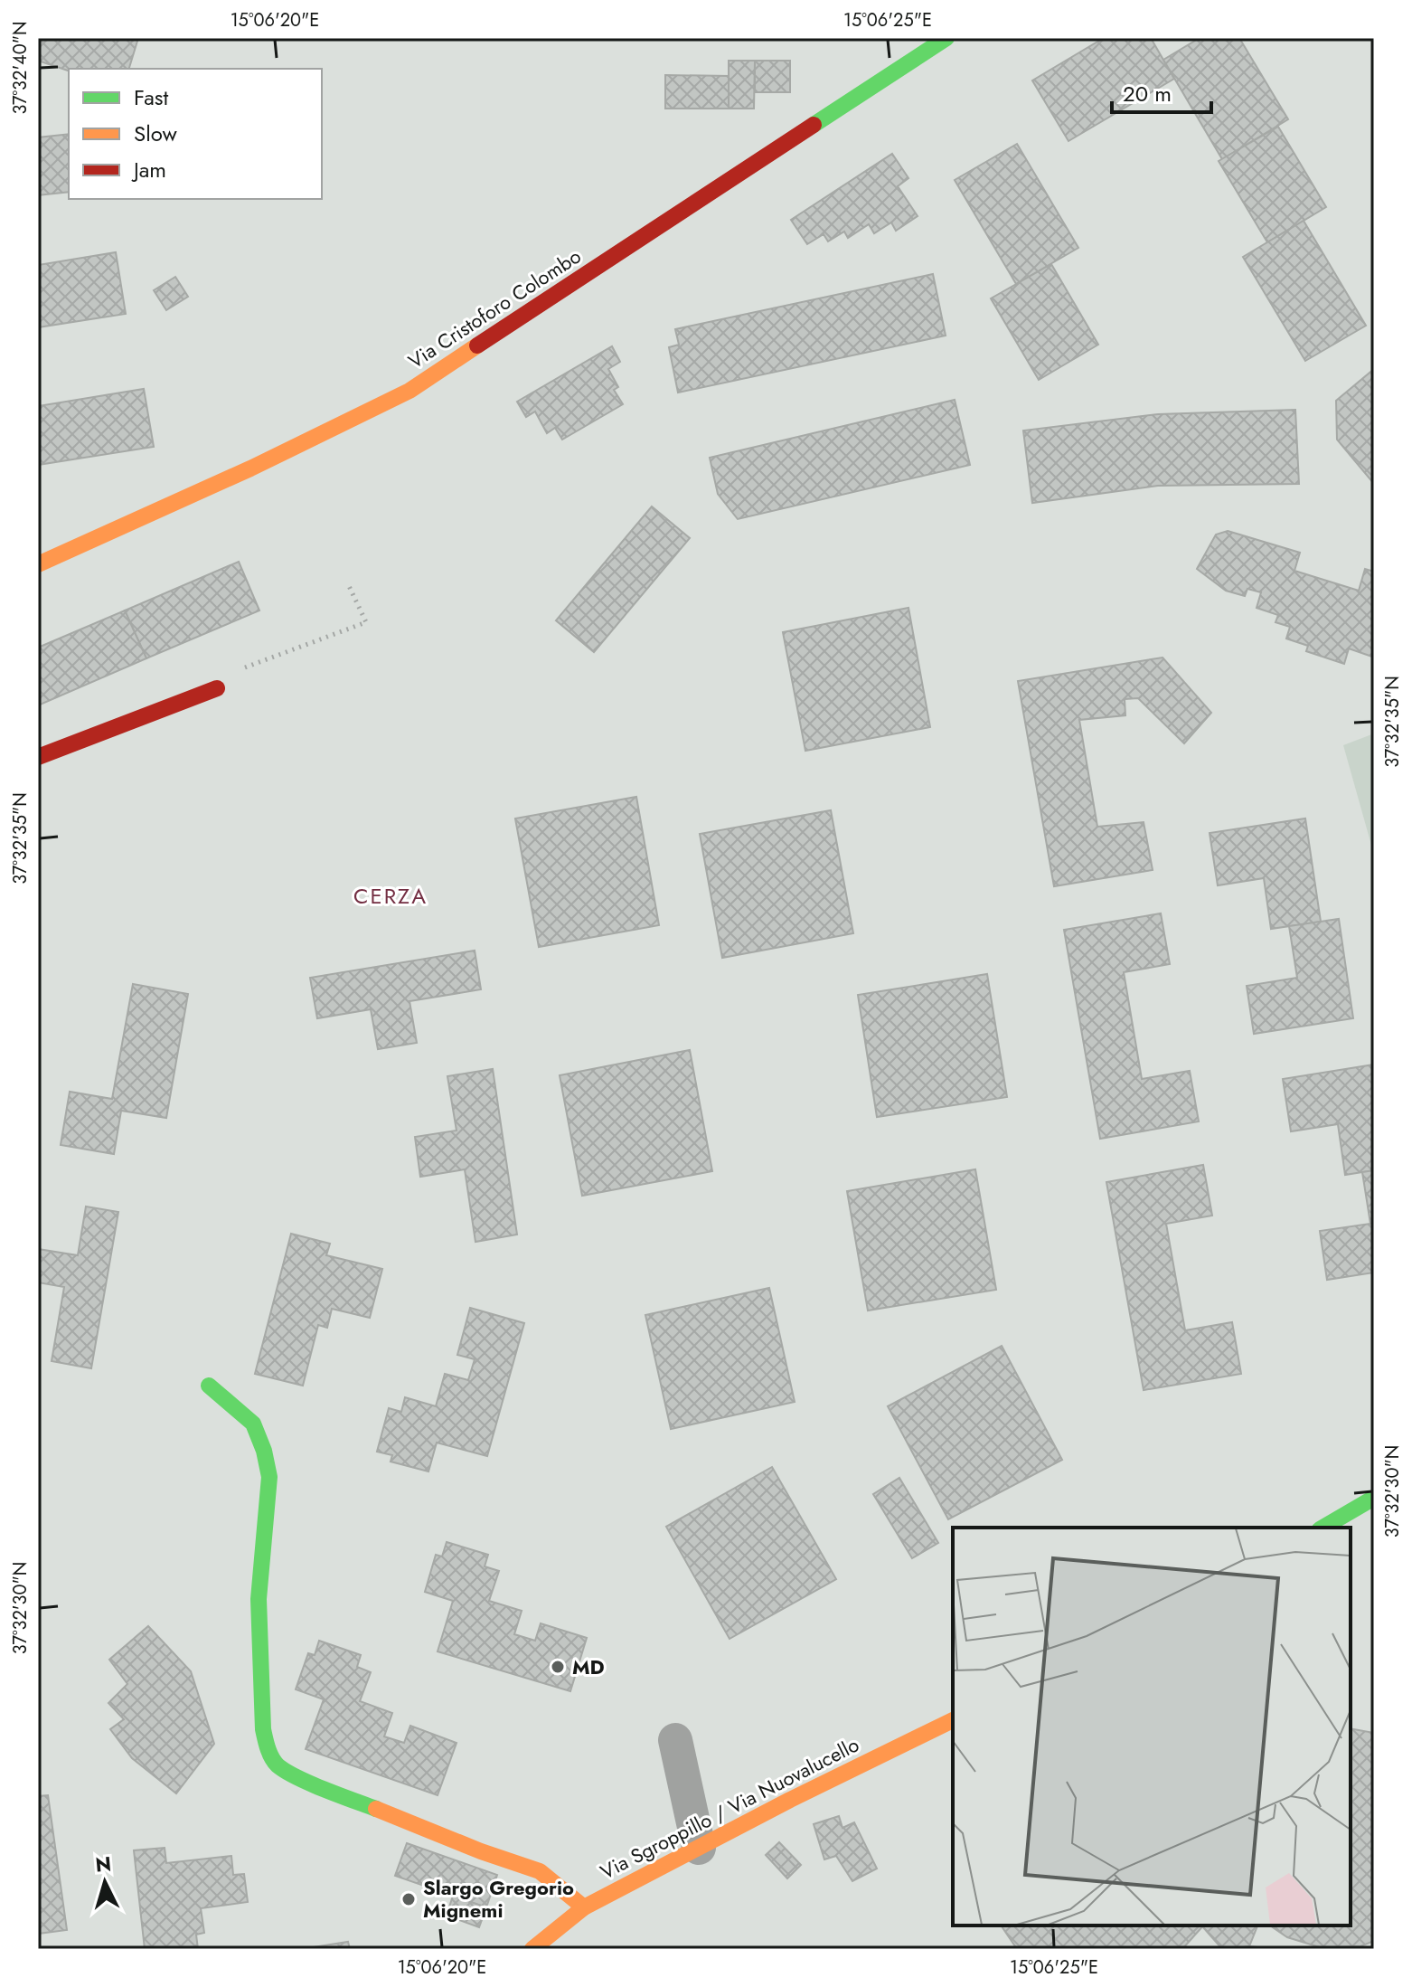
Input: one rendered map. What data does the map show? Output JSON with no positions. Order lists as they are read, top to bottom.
{
  "streets": {
    "street": ["Via Cristoforo Colombo", "Via Sgroppillo / Via Nuovalucello"]
  },
  "districts": ["CERZA"],
  "places": ["MD", "Slargo Gregorio Mignemi"],
  "legend": ["Fast", "Slow", "Jam"],
  "scale_bar": "20 m",
  "north": "top",
  "coordinates": [
    "15°06'20\"E",
    "15°06'25\"E",
    "37°32'40\"N",
    "37°32'35\"N",
    "37°32'30\"N"
  ]
}
